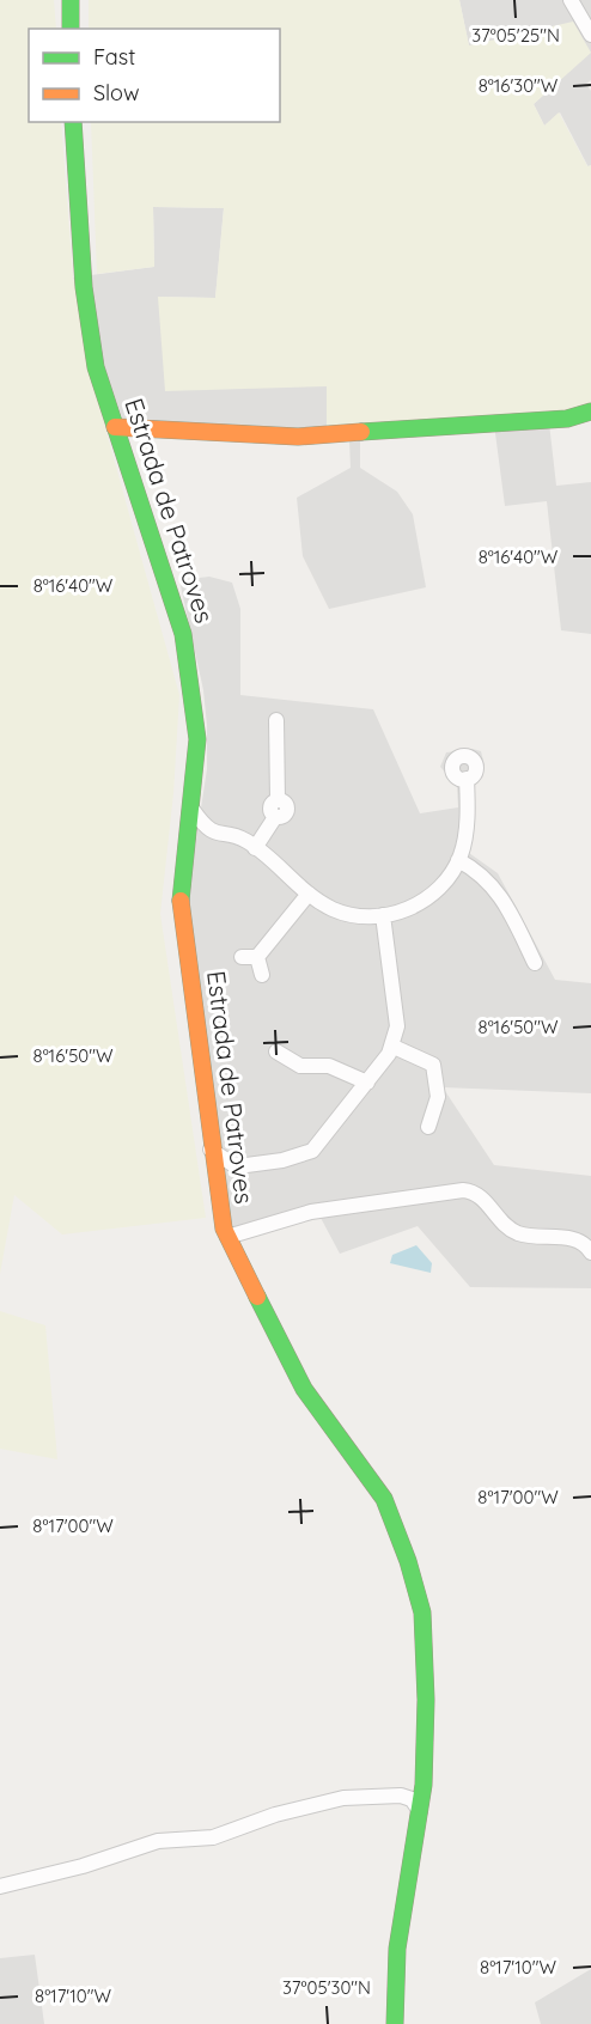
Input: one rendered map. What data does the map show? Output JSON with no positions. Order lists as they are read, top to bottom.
{
  "streets": {
    "street": ["Estrada de Patroves"]
  },
  "legend": ["Fast", "Slow"],
  "coordinates": [
    "37°05'25\"N",
    "8°16'30\"W",
    "8°16'40\"W",
    "8°16'50\"W",
    "8°17'00\"W",
    "8°17'10\"W",
    "37°05'30\"N"
  ]
}
